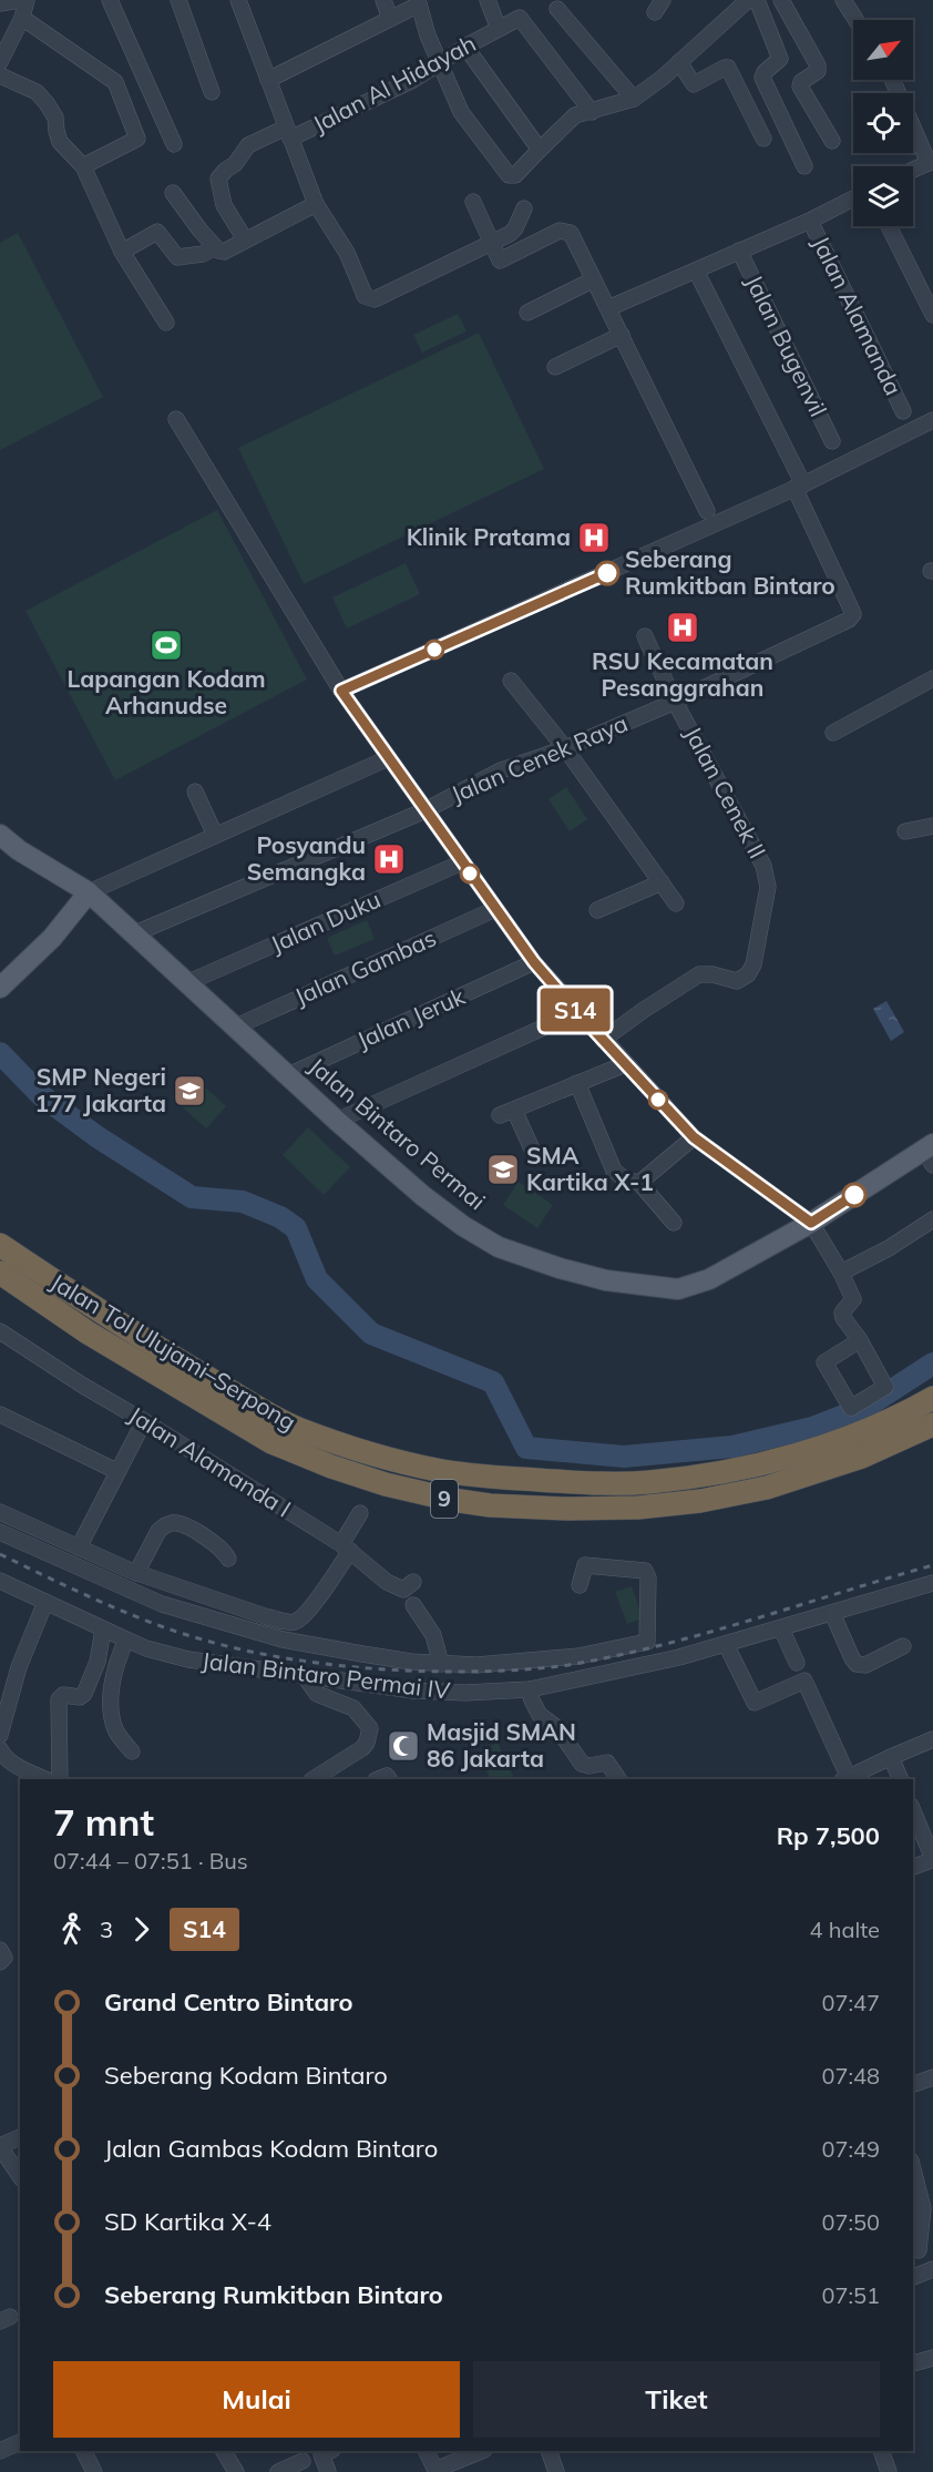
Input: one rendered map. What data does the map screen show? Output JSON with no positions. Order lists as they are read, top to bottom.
{
  "streets": {
    "highway": ["Jalan Tol Ulujami–Serpong", "9"],
    "main road": ["Jalan Bintaro Permai"],
    "street": [
      "Jalan Al Hidayah",
      "Jalan Alamanda",
      "Jalan Bugenvil",
      "Jalan Cenek Raya",
      "Jalan Cenek II",
      "Jalan Duku",
      "Jalan Gambas",
      "Jalan Jeruk",
      "Jalan Alamanda I",
      "Jalan Bintaro Permai IV"
    ]
  },
  "crossings": [
    ["Jalan Cenek Raya", "Jalan Cenek II"],
    ["Jalan Cenek Raya", "Jalan Bintaro Permai"],
    ["Jalan Duku", "Jalan Bintaro Permai"],
    ["Jalan Gambas", "Jalan Bintaro Permai"],
    ["Jalan Jeruk", "Jalan Bintaro Permai"]
  ],
  "places": {
    "hospital": ["Klinik Pratama", "RSU Kecamatan Pesanggrahan", "Posyandu Semangka"],
    "other": ["Seberang Rumkitban Bintaro"],
    "sports": ["Lapangan Kodam Arhanudse"],
    "school or university": ["SMP Negeri 177 Jakarta", "SMA Kartika X-1"],
    "mosque": ["Masjid SMAN 86 Jakarta"]
  },
  "lines": ["bus line S14"],
  "north": "top right",
  "page": {
    "on_map": "S14",
    "heading": ["7 mnt", "07:44 – 07:51 · Bus", "Rp 7,500"],
    "legs": ["3", "S14", "4 halte"],
    "list": [
      {
        "name": "Grand Centro Bintaro",
        "value": "07:47"
      },
      {
        "name": "Seberang Kodam Bintaro",
        "value": "07:48"
      },
      {
        "name": "Jalan Gambas Kodam Bintaro",
        "value": "07:49"
      },
      {
        "name": "SD Kartika X-4",
        "value": "07:50"
      },
      {
        "name": "Seberang Rumkitban Bintaro",
        "value": "07:51"
      }
    ],
    "buttons": ["Mulai", "Tiket"]
  }
}
